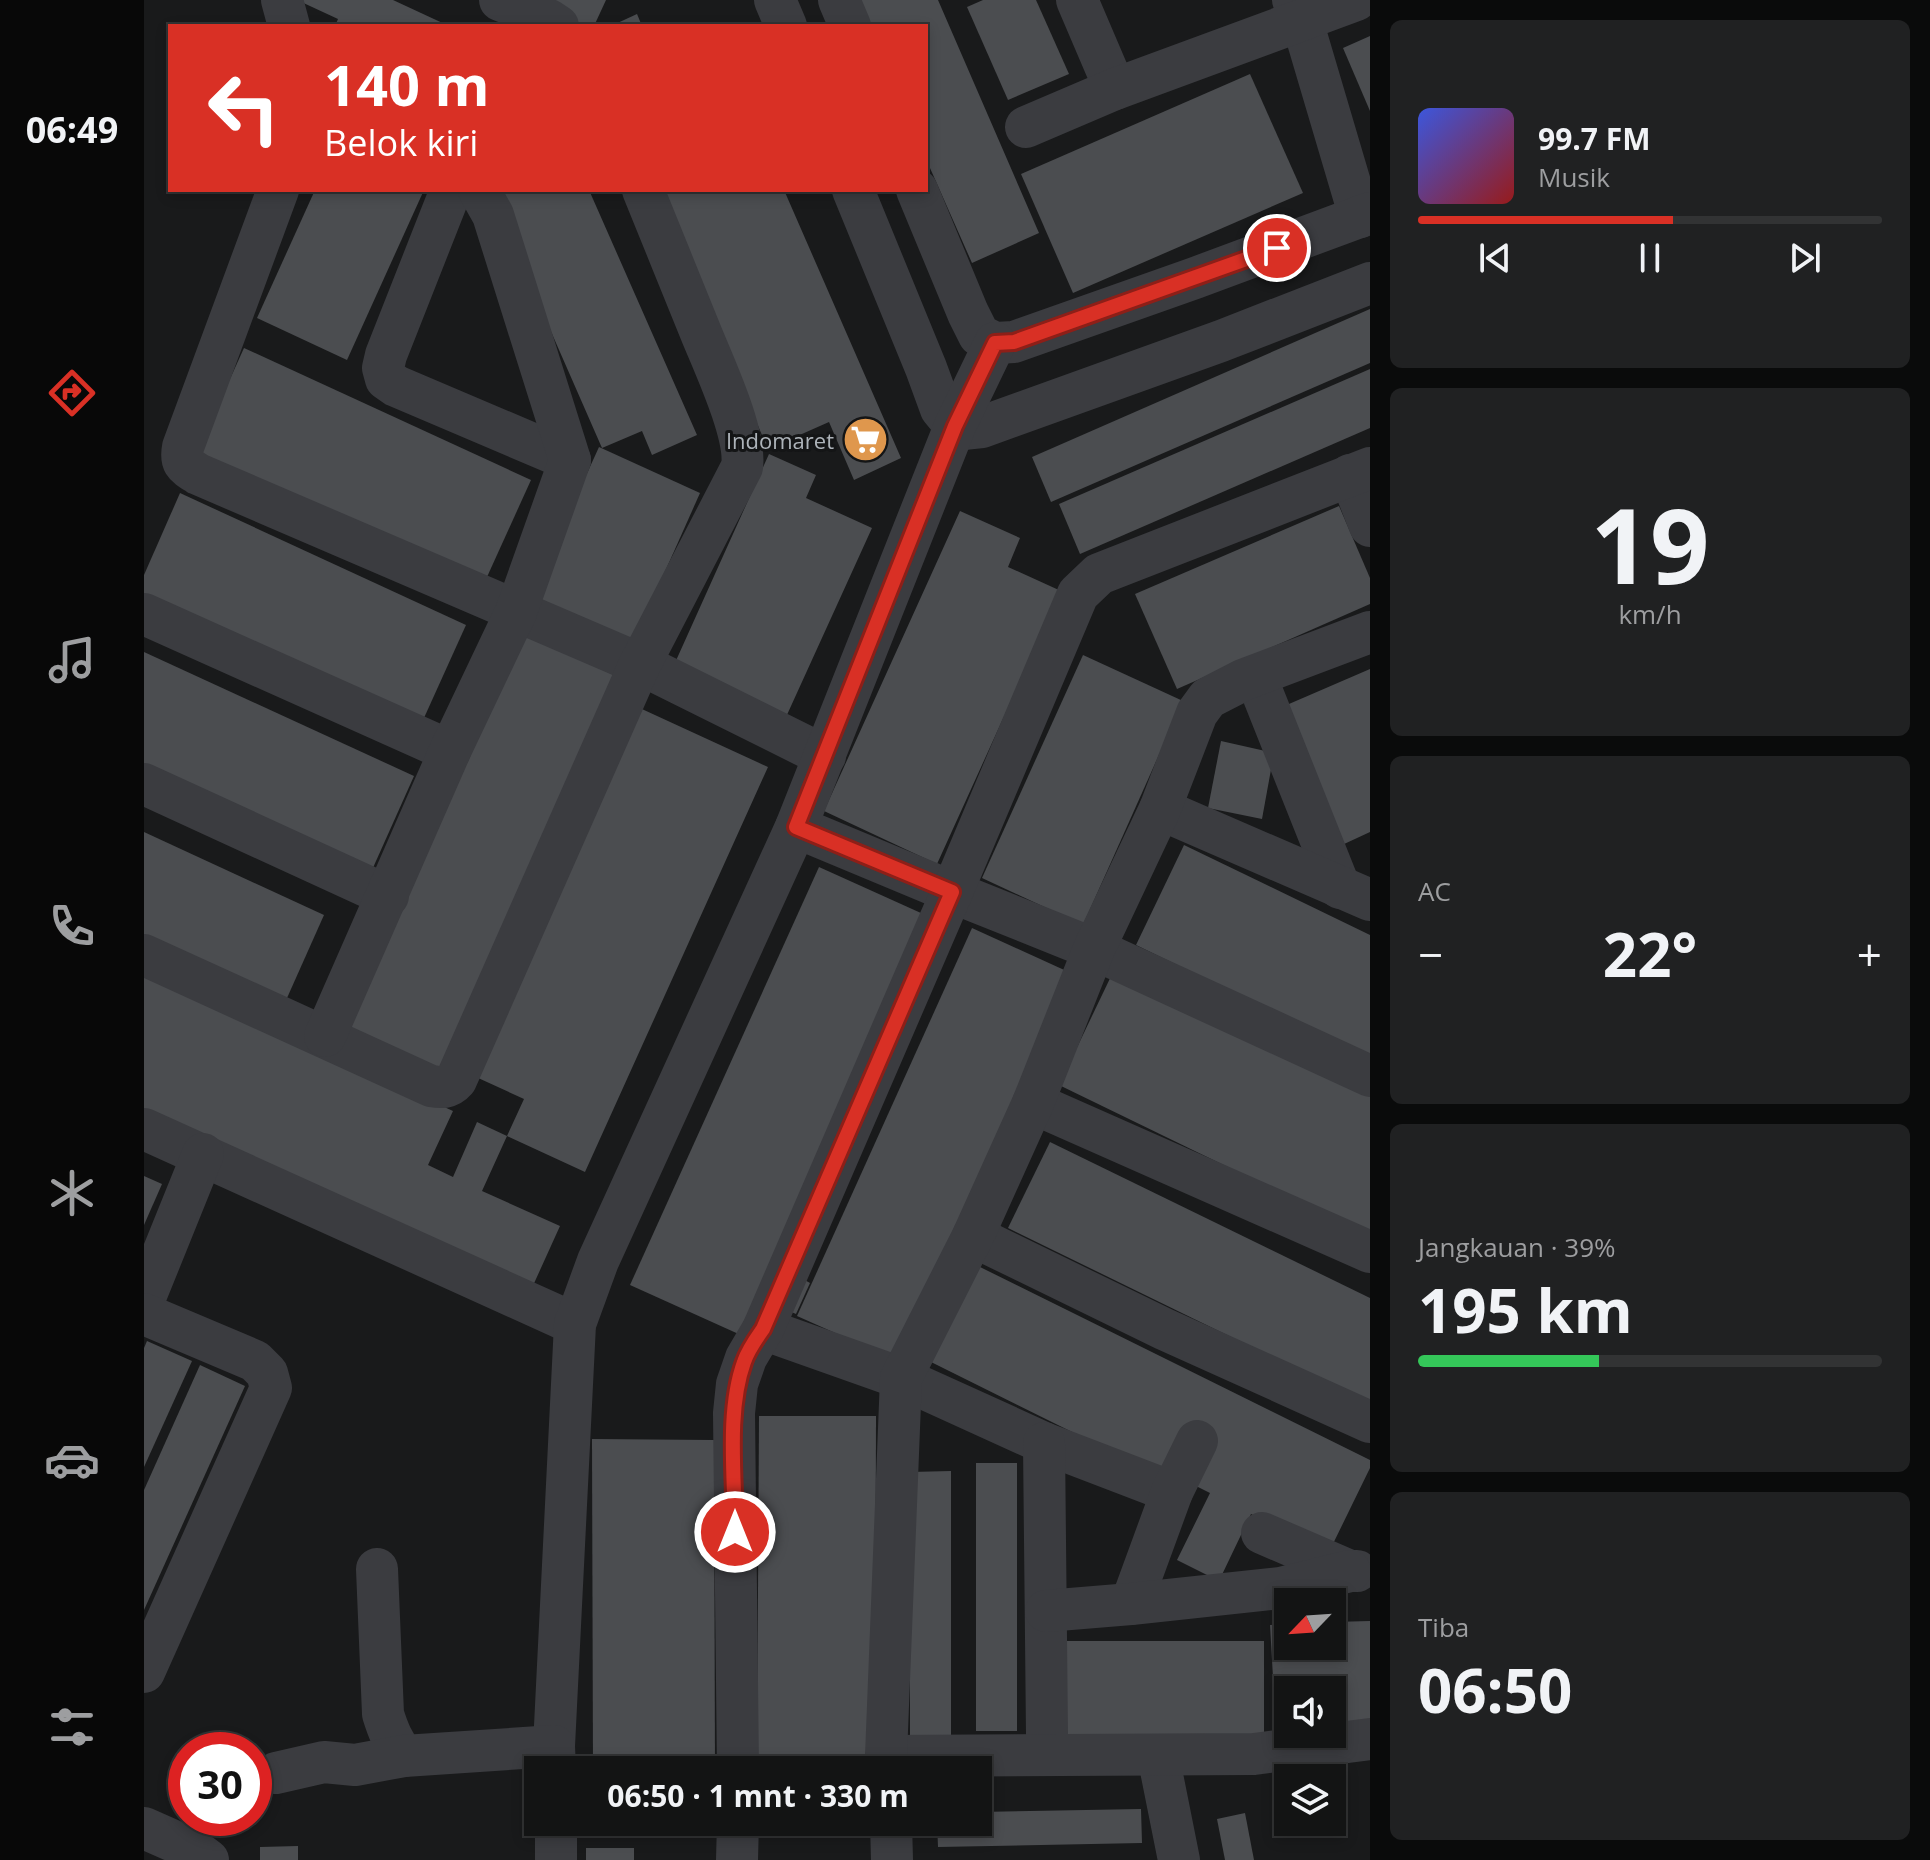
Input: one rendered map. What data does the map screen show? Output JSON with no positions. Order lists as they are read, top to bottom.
{
  "places": {
    "supermarket": ["Indomaret"]
  },
  "north": "bottom left",
  "page": {
    "tabs": "06:49",
    "turn": ["140 m", "Belok kiri"],
    "song": ["99.7 FM", "Musik"],
    "tile": [
      ["19", "km/h"],
      "AC",
      ["Jangkauan · 39%", "195 km"],
      ["Tiba", "06:50"]
    ],
    "heat": ["−", "22°", "+"],
    "limit": "30",
    "trip": "06:50 · 1 mnt · 330 m"
  }
}
